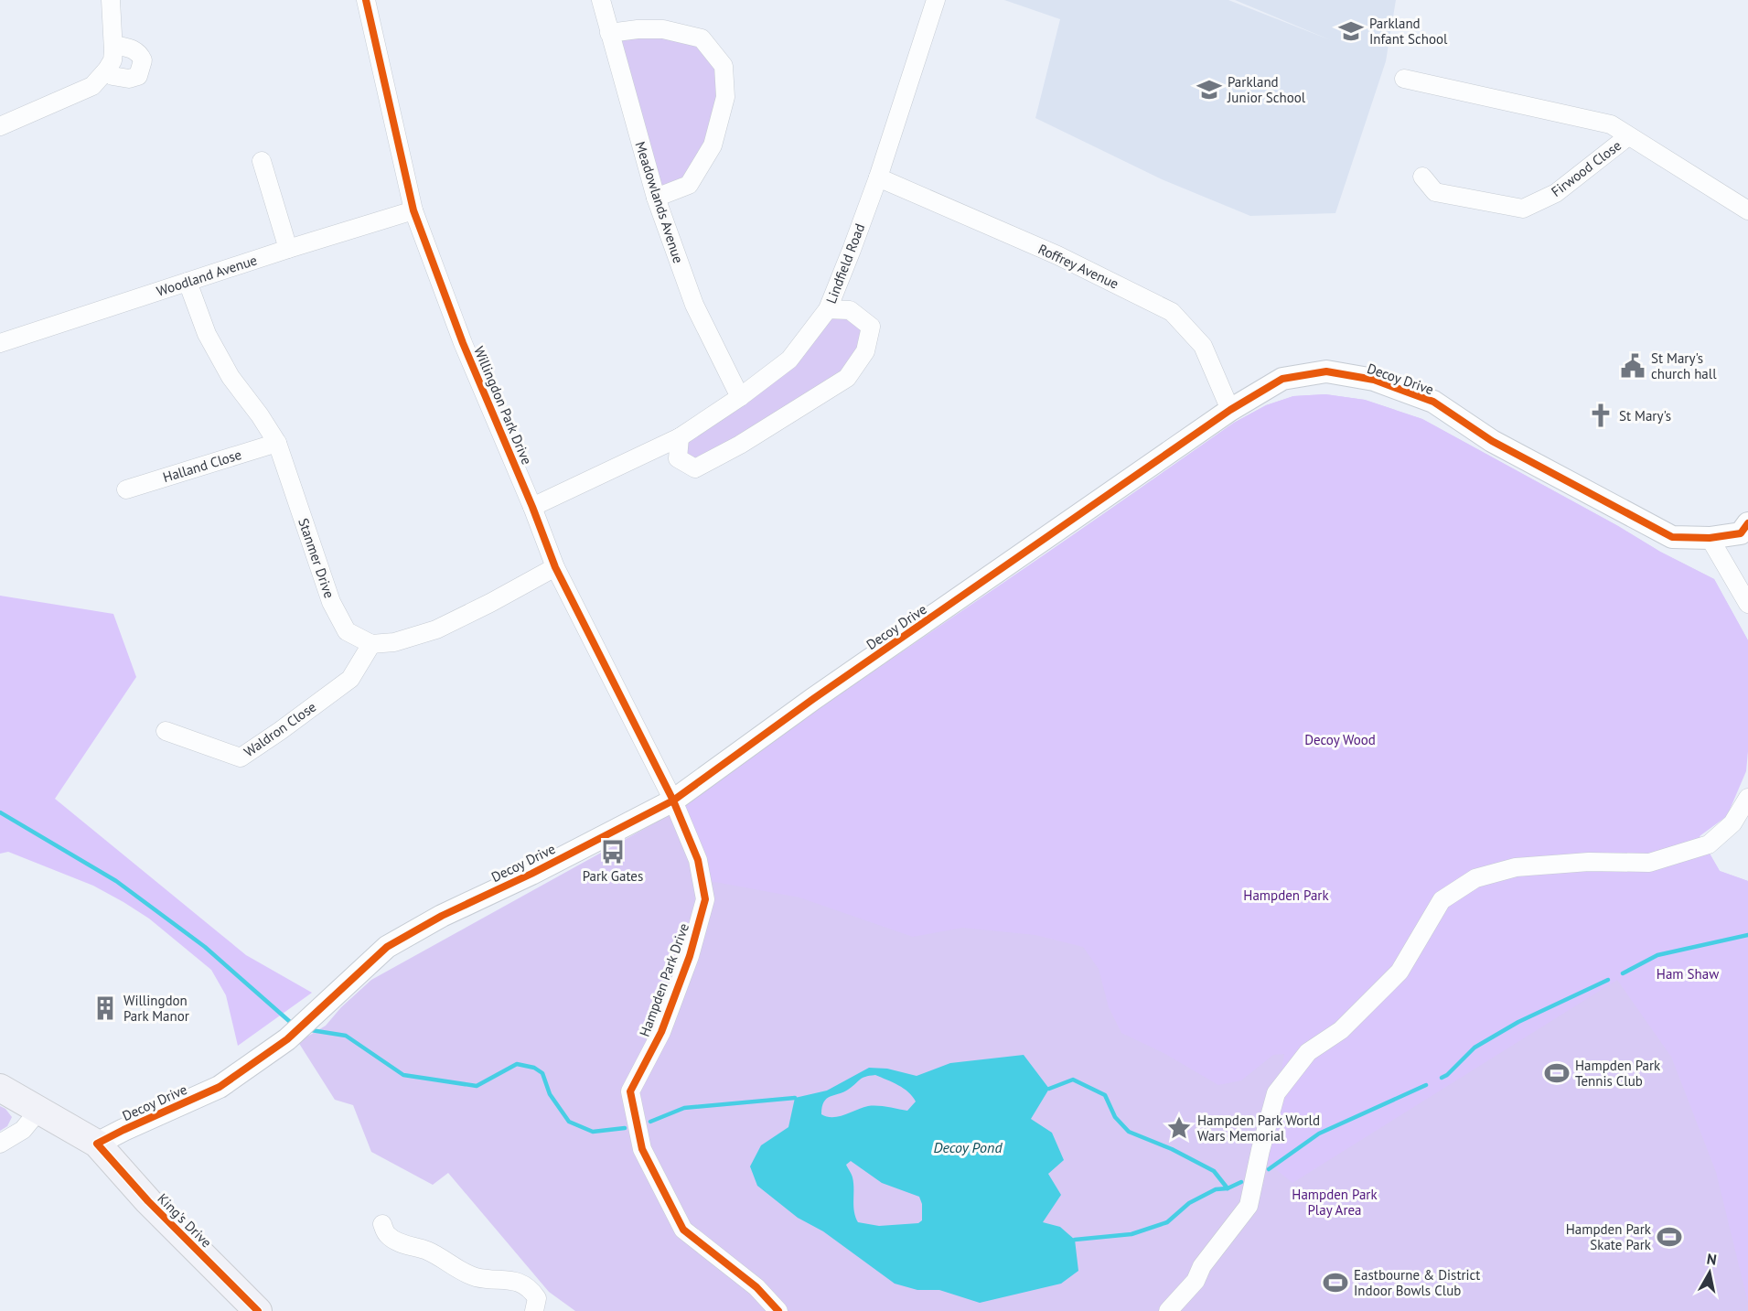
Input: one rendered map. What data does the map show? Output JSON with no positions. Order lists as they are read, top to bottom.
{
  "streets": {
    "main road": ["King's Drive"],
    "street": [
      "Firwood Close",
      "Meadowlands Avenue",
      "Lindfield Road",
      "Roffrey Avenue",
      "Woodland Avenue",
      "Decoy Drive",
      "Willingdon Park Drive",
      "Halland Close",
      "Stanmer Drive",
      "Waldron Close",
      "Hampden Park Drive"
    ]
  },
  "crossings": [
    ["Meadowlands Avenue", "Lindfield Road"],
    ["Lindfield Road", "Roffrey Avenue"],
    ["Lindfield Road", "Willingdon Park Drive"],
    ["Roffrey Avenue", "Decoy Drive"],
    ["Woodland Avenue", "Willingdon Park Drive"],
    ["Woodland Avenue", "Stanmer Drive"],
    ["Decoy Drive", "Willingdon Park Drive"],
    ["Decoy Drive", "Hampden Park Drive"],
    ["Decoy Drive", "King's Drive"],
    ["Willingdon Park Drive", "Hampden Park Drive"],
    ["Halland Close", "Stanmer Drive"],
    ["Stanmer Drive", "Waldron Close"]
  ],
  "water": ["Decoy Pond"],
  "parks": [
    "Decoy Wood",
    "Hampden Park",
    "Ham Shaw",
    "Hampden Park Play Area"
  ],
  "places": {
    "school or university": ["Parkland Infant School", "Parkland Junior School"],
    "public building": ["St Mary's church hall"],
    "church": ["St Mary's"],
    "bus stop": ["Park Gates"],
    "building": ["Willingdon Park Manor"],
    "sports": ["Hampden Park Tennis Club", "Hampden Park Skate Park", "Eastbourne & District Indoor Bowls Club"],
    "place": ["Hampden Park World Wars Memorial"]
  },
  "north": "top"
}
